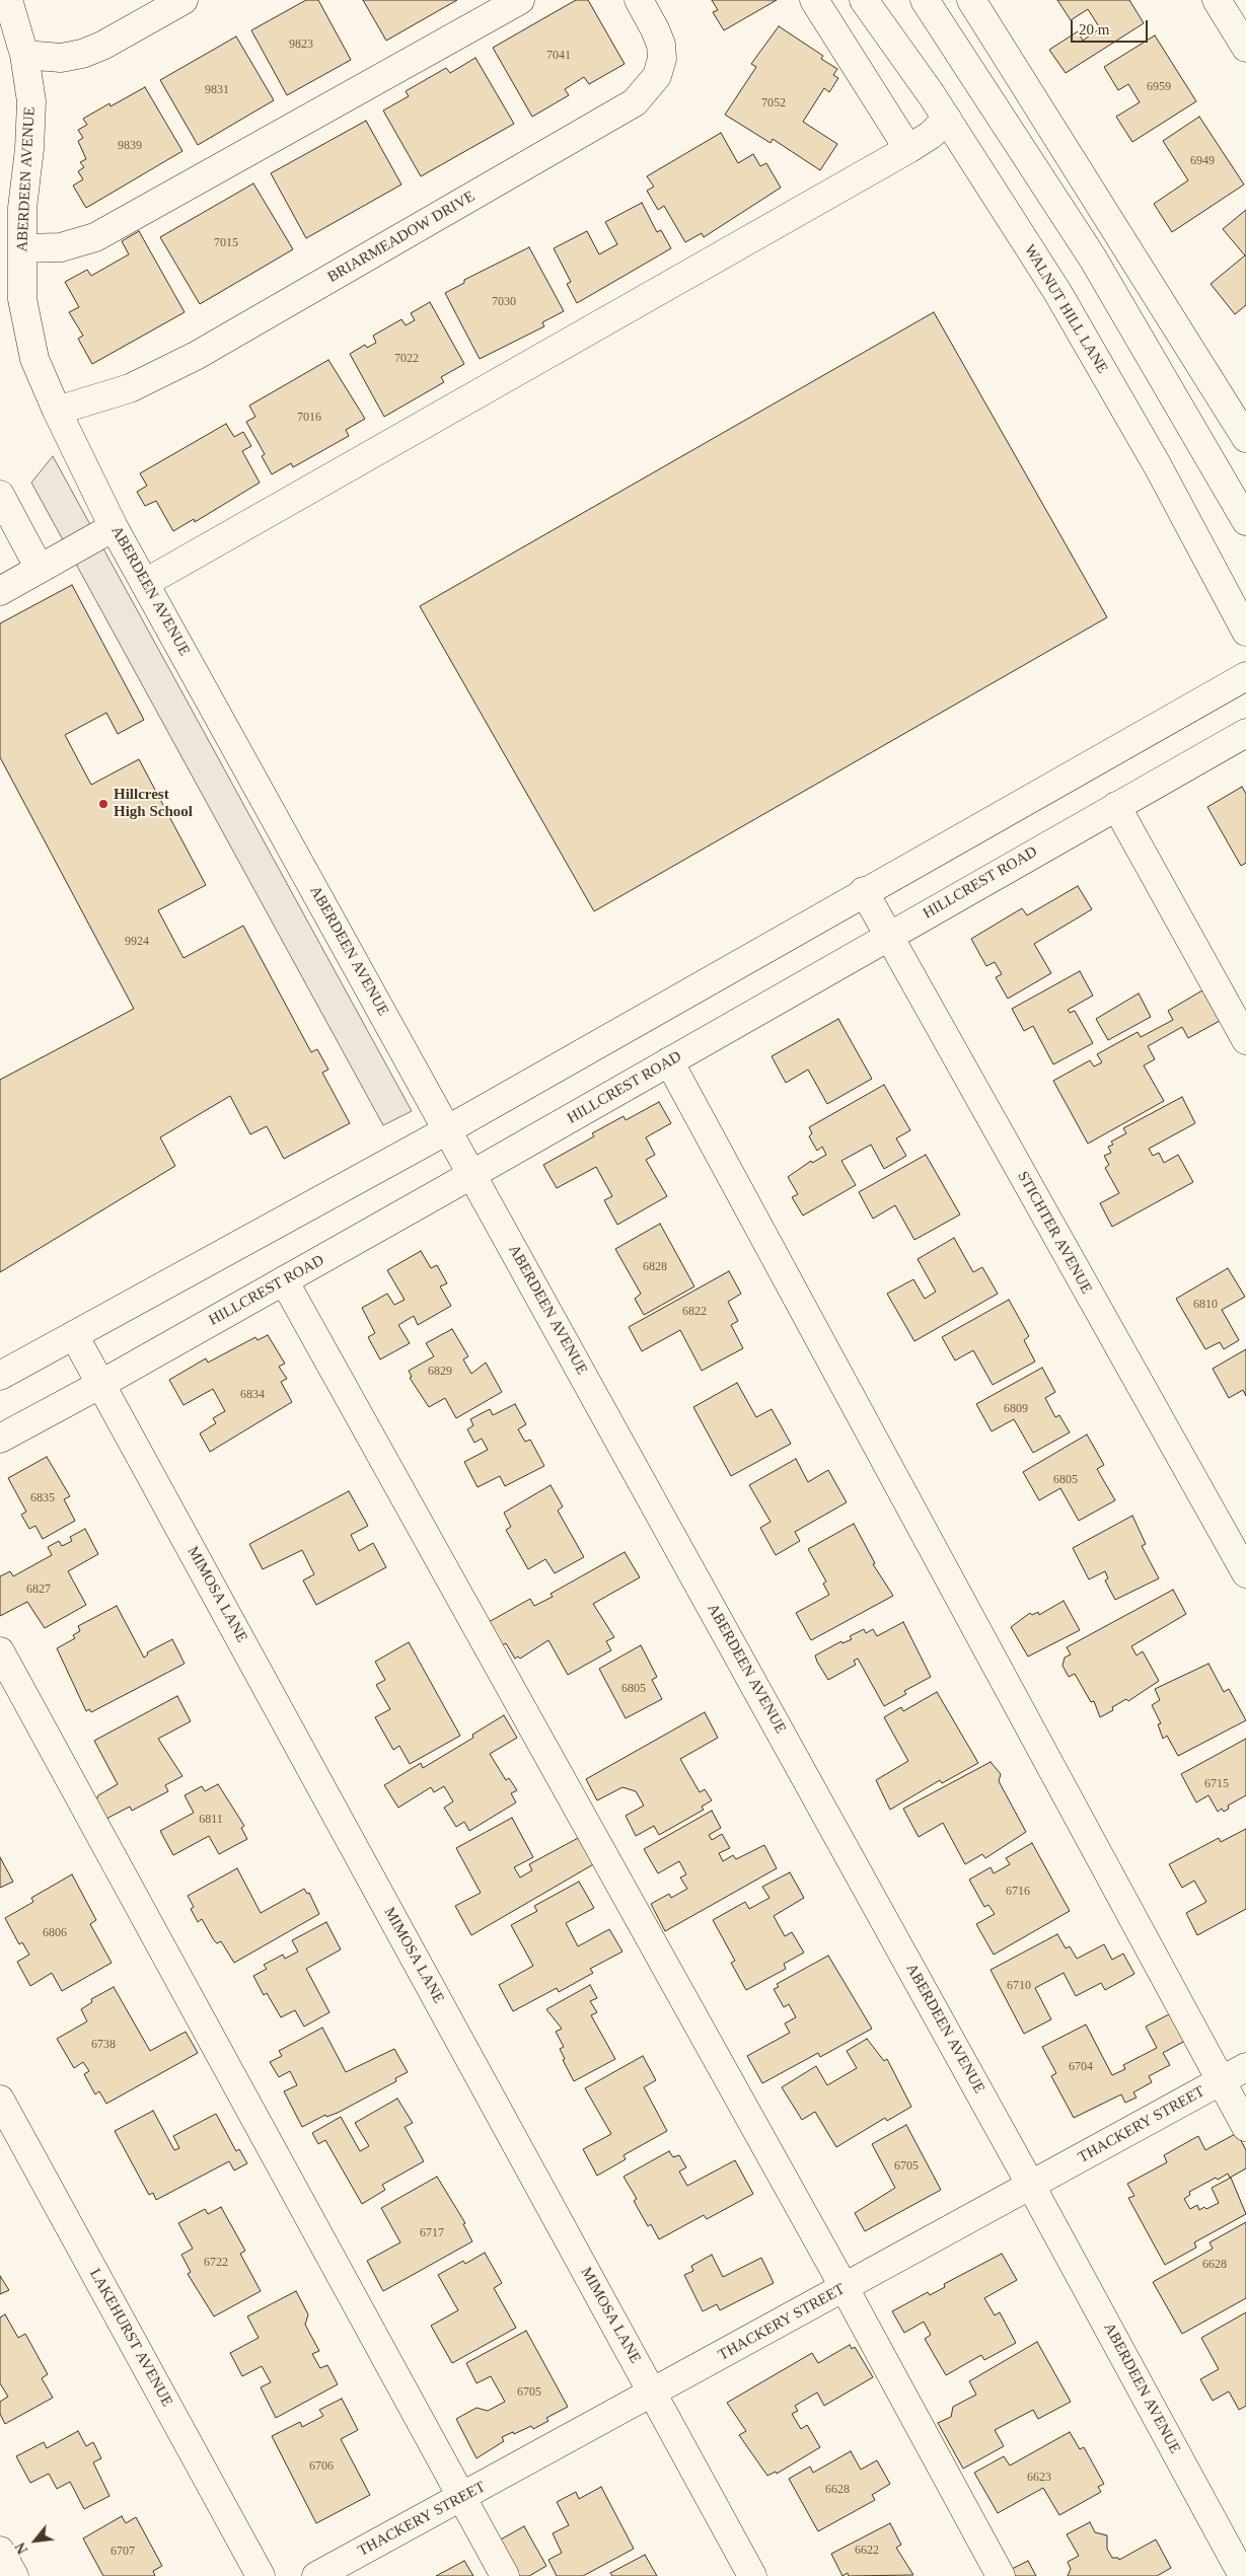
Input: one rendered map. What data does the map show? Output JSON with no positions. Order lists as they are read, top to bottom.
{
  "streets": {
    "street": [
      "ABERDEEN AVENUE",
      "BRIARMEADOW DRIVE",
      "WALNUT HILL LANE",
      "HILLCREST ROAD",
      "STICHTER AVENUE",
      "MIMOSA LANE",
      "THACKERY STREET",
      "LAKEHURST AVENUE"
    ]
  },
  "crossings": [
    ["ABERDEEN AVENUE", "BRIARMEADOW DRIVE"],
    ["ABERDEEN AVENUE", "HILLCREST ROAD"],
    ["ABERDEEN AVENUE", "THACKERY STREET"],
    ["HILLCREST ROAD", "STICHTER AVENUE"],
    ["HILLCREST ROAD", "MIMOSA LANE"],
    ["MIMOSA LANE", "THACKERY STREET"]
  ],
  "places": ["Hillcrest High School"],
  "house_numbers": [
    "9823",
    "7041",
    "6959",
    "9831",
    "7052",
    "9839",
    "6949",
    "7015",
    "7030",
    "7022",
    "7016",
    "9924",
    "6828",
    "6810",
    "6822",
    "6829",
    "6834",
    "6809",
    "6805",
    "6835",
    "6827",
    "6805",
    "6715",
    "6811",
    "6716",
    "6806",
    "6710",
    "6738",
    "6704",
    "6705",
    "6717",
    "6722",
    "6628",
    "6705",
    "6706",
    "6623",
    "6628",
    "6622",
    "6707"
  ],
  "scale_bar": "20 m",
  "north": "bottom left"
}
